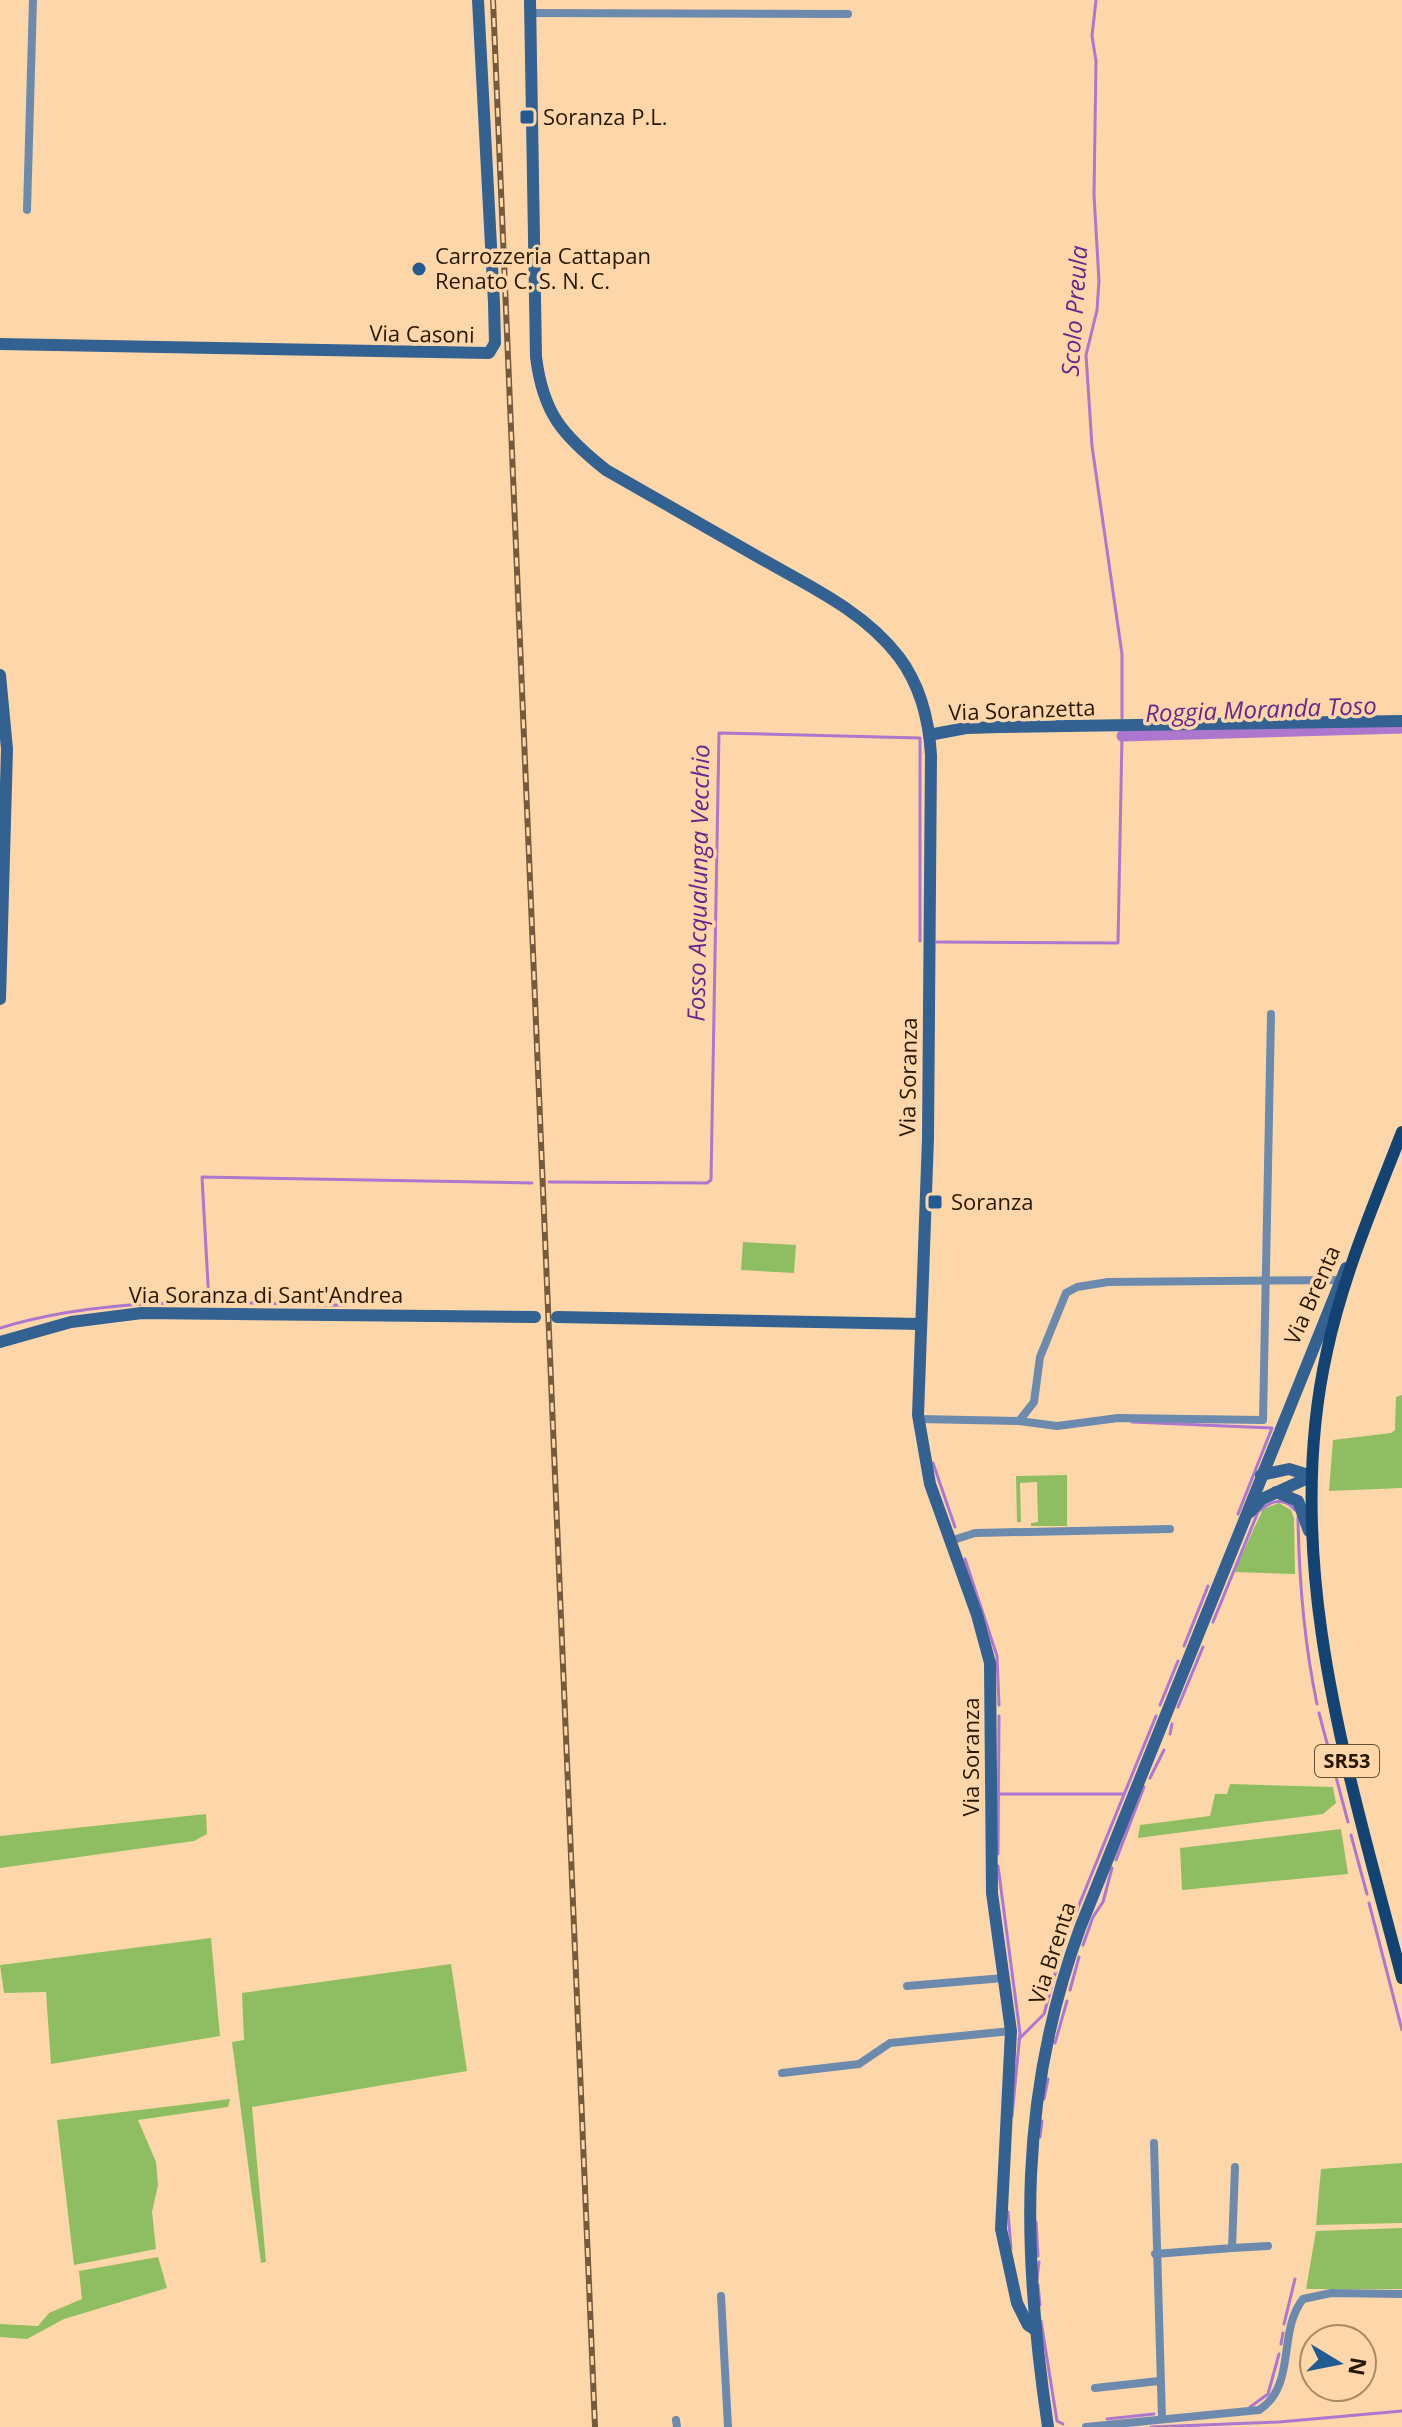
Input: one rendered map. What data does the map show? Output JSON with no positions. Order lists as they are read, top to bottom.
{
  "streets": {
    "main road": [
      "Via Casoni",
      "Via Soranzetta",
      "Via Soranza",
      "Via Soranza di Sant'Andrea",
      "Via Brenta",
      "SR53"
    ]
  },
  "crossings": [
    ["Via Soranzetta", "Via Soranza"],
    ["Via Soranza", "Via Brenta"],
    ["Via Brenta", "SR53"]
  ],
  "water": ["Scolo Preula", "Roggia Moranda Toso", "Fosso Acqualunga Vecchio"],
  "places": {
    "transit": ["Soranza P.L.", "Soranza"],
    "other": ["Carrozzeria Cattapan Renato C. S. N. C."]
  },
  "north": "right"
}
